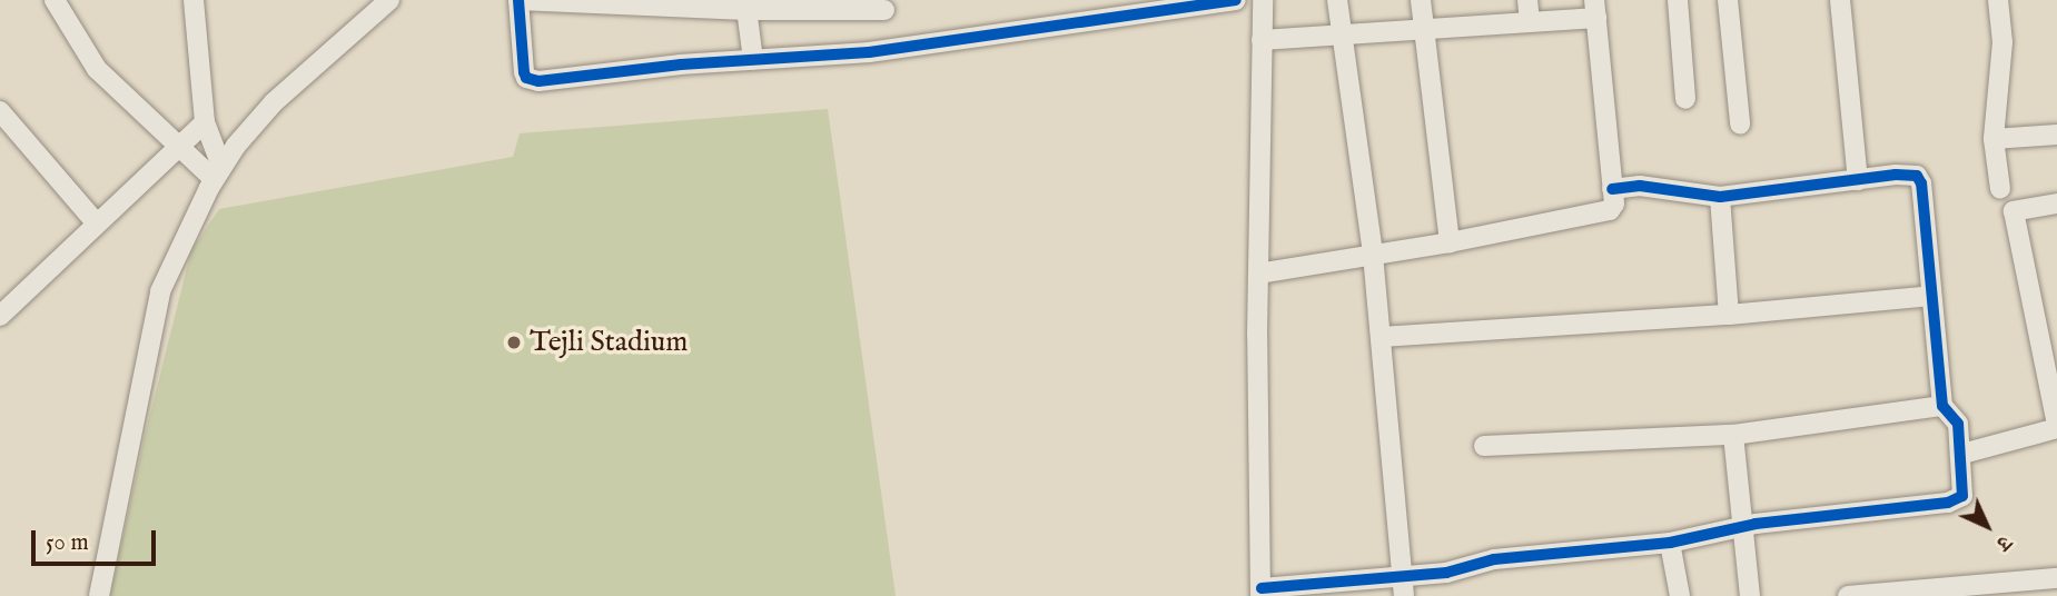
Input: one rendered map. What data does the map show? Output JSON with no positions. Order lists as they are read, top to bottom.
{
  "places": ["Tejli Stadium"],
  "scale_bar": "50 m",
  "north": "bottom right"
}
